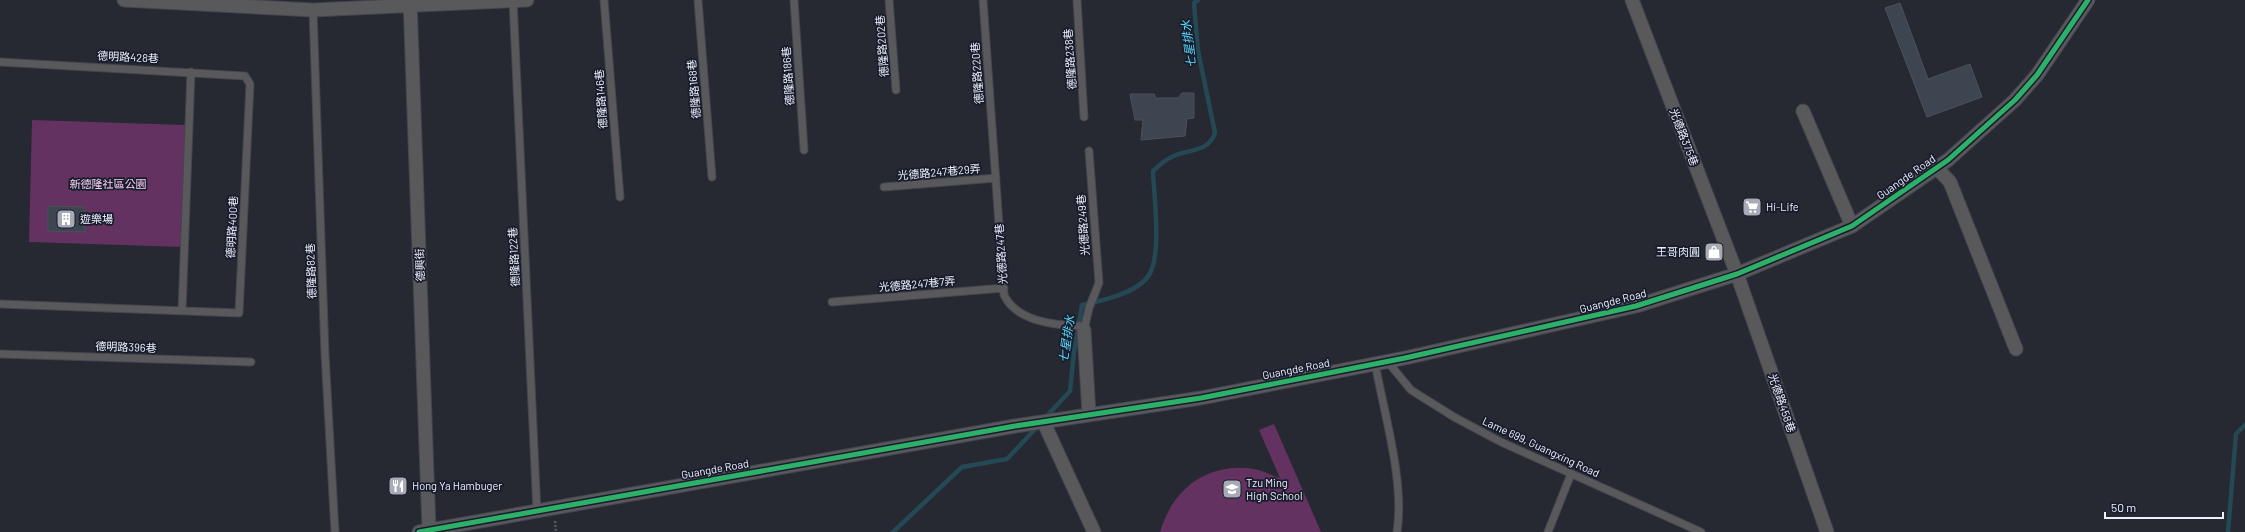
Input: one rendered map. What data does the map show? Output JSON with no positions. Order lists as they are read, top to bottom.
{
  "streets": {
    "street": [
      "光德路375巷",
      "Guangde Road",
      "德興街",
      "光德路458巷"
    ],
    "lane": [
      "德隆路202巷",
      "德明路428巷",
      "德隆路238巷",
      "德隆路220巷",
      "德隆路186巷",
      "德隆路168巷",
      "德隆路146巷",
      "光德路247巷29弄",
      "光德路249巷",
      "德明路400巷",
      "光德路247巷",
      "德隆路122巷",
      "德隆路82巷",
      "光德路247巷7弄",
      "德明路396巷",
      "Lame 699, Guangxing Road"
    ]
  },
  "crossings": [
    ["德明路428巷", "德明路400巷"],
    ["德隆路220巷", "光德路247巷"],
    ["光德路375巷", "Guangde Road"],
    ["光德路375巷", "光德路458巷"],
    ["光德路247巷29弄", "光德路247巷"],
    ["Guangde Road", "德隆路122巷"],
    ["Guangde Road", "德興街"],
    ["Guangde Road", "光德路458巷"],
    ["Guangde Road", "Lame 699, Guangxing Road"],
    ["光德路249巷", "光德路247巷"],
    ["光德路247巷", "光德路247巷7弄"]
  ],
  "water": ["七星排水"],
  "parks": ["新德隆社區公園"],
  "places": {
    "supermarket": ["Hi-Life"],
    "building": ["遊樂場"],
    "shop": ["王哥肉圓"],
    "restaurant": ["Hong Ya Hambuger"],
    "school or university": ["Tzu Ming High School"]
  },
  "scale_bar": "50 m"
}
